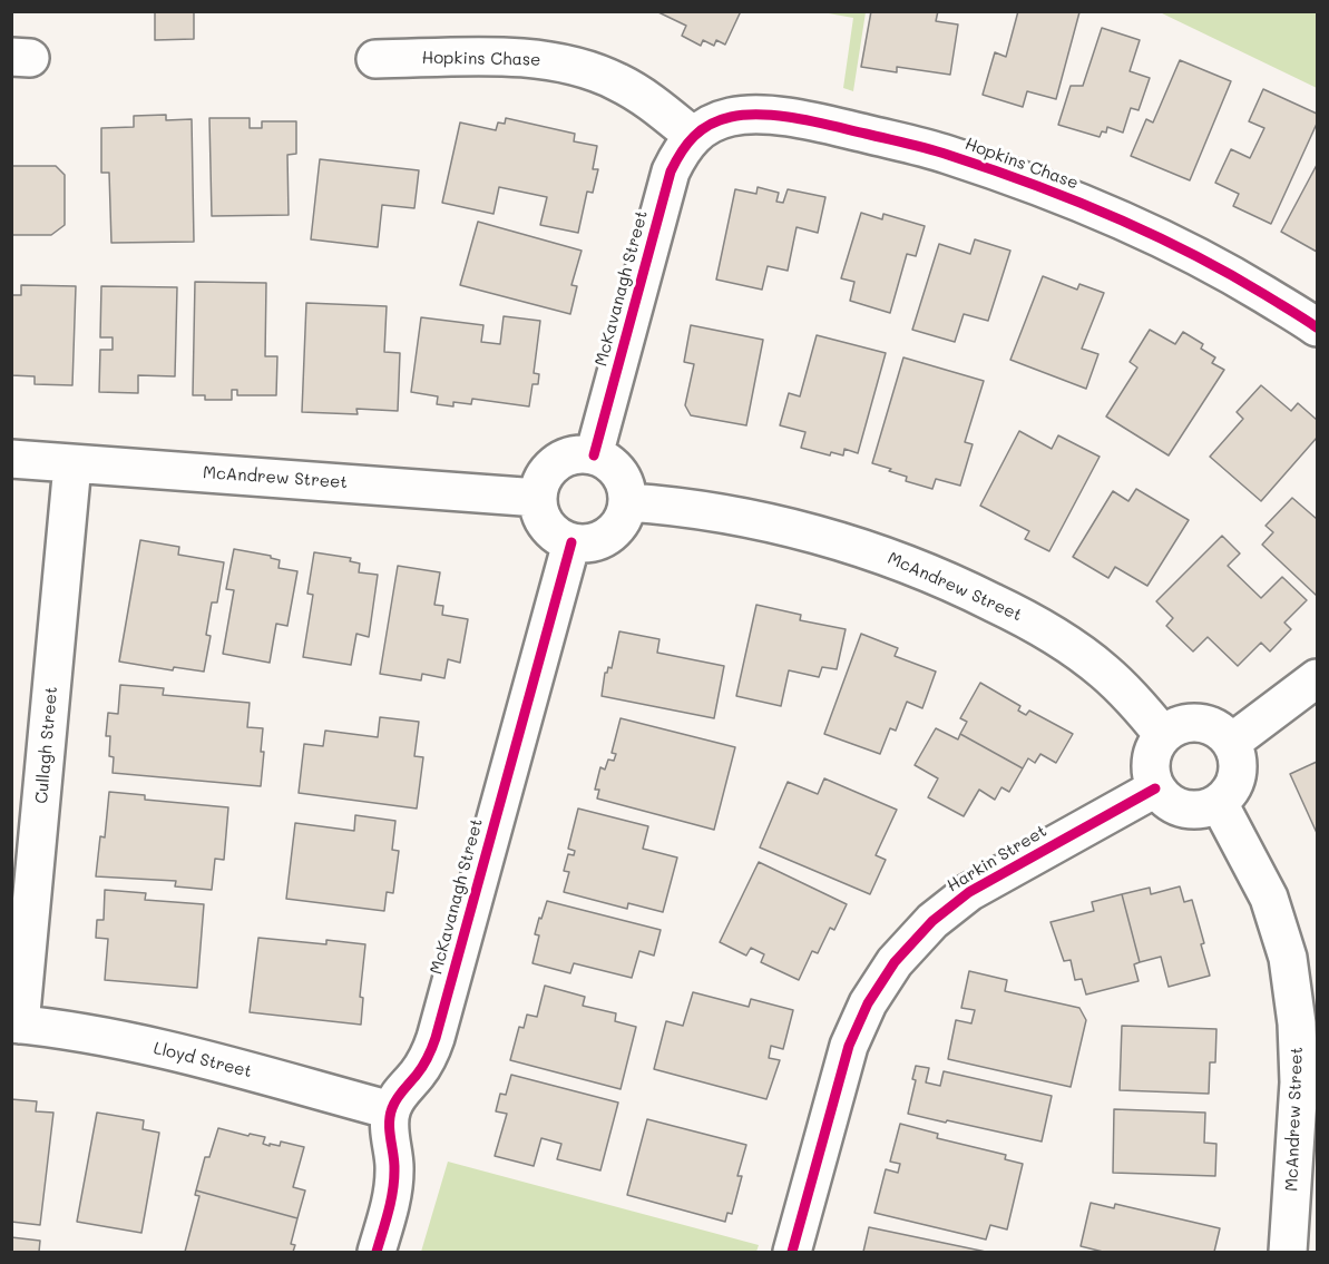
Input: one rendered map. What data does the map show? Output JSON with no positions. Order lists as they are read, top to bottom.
{
  "streets": {
    "street": [
      "Hopkins Chase",
      "McKavanagh Street",
      "McAndrew Street",
      "Cullagh Street",
      "Harkin Street",
      "Lloyd Street"
    ]
  },
  "crossings": [
    ["Hopkins Chase", "McKavanagh Street"],
    ["McKavanagh Street", "McAndrew Street"],
    ["McKavanagh Street", "Lloyd Street"],
    ["McAndrew Street", "Cullagh Street"],
    ["McAndrew Street", "Harkin Street"],
    ["Cullagh Street", "Lloyd Street"]
  ]
}
